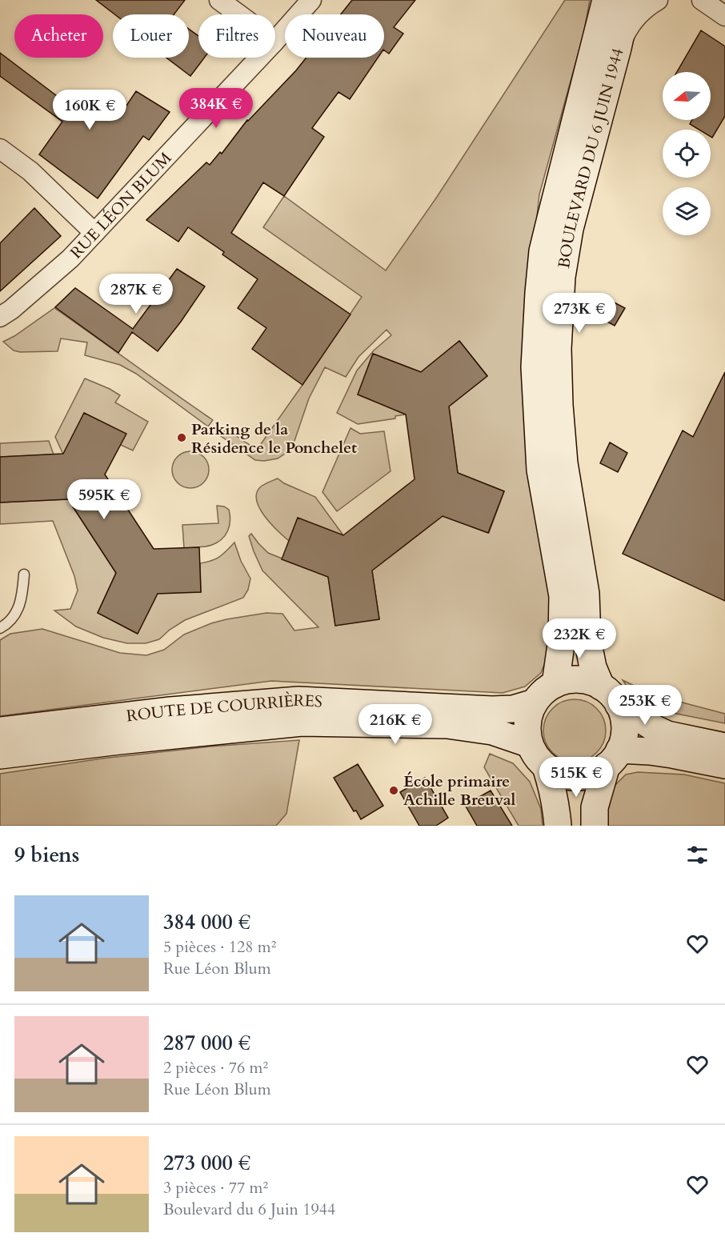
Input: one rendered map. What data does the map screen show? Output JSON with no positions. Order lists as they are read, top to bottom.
{
  "streets": {
    "main road": ["BOULEVARD DU 6 JUIN 1944", "ROUTE DE COURRIÈRES"],
    "street": ["RUE LÉON BLUM"]
  },
  "crossings": [
    ["BOULEVARD DU 6 JUIN 1944", "ROUTE DE COURRIÈRES"]
  ],
  "places": ["Parking de la Résidence le Ponchelet", "École primaire Achille Breuval"],
  "north": "left",
  "page": {
    "chip": [
      "Acheter",
      "Louer",
      "Filtres",
      "Nouveau"
    ],
    "price": [
      "384K €",
      "160K €",
      "287K €",
      "273K €",
      "595K €",
      "232K €",
      "253K €",
      "216K €",
      "515K €"
    ],
    "heading": "9 biens",
    "list": [
      {
        "name": "384 000 €",
        "note": "5 pièces · 128 m² · Rue Léon Blum"
      },
      {
        "name": "287 000 €",
        "note": "2 pièces · 76 m² · Rue Léon Blum"
      },
      {
        "name": "273 000 €",
        "note": "3 pièces · 77 m² · Boulevard du 6 Juin 1944"
      }
    ]
  }
}
